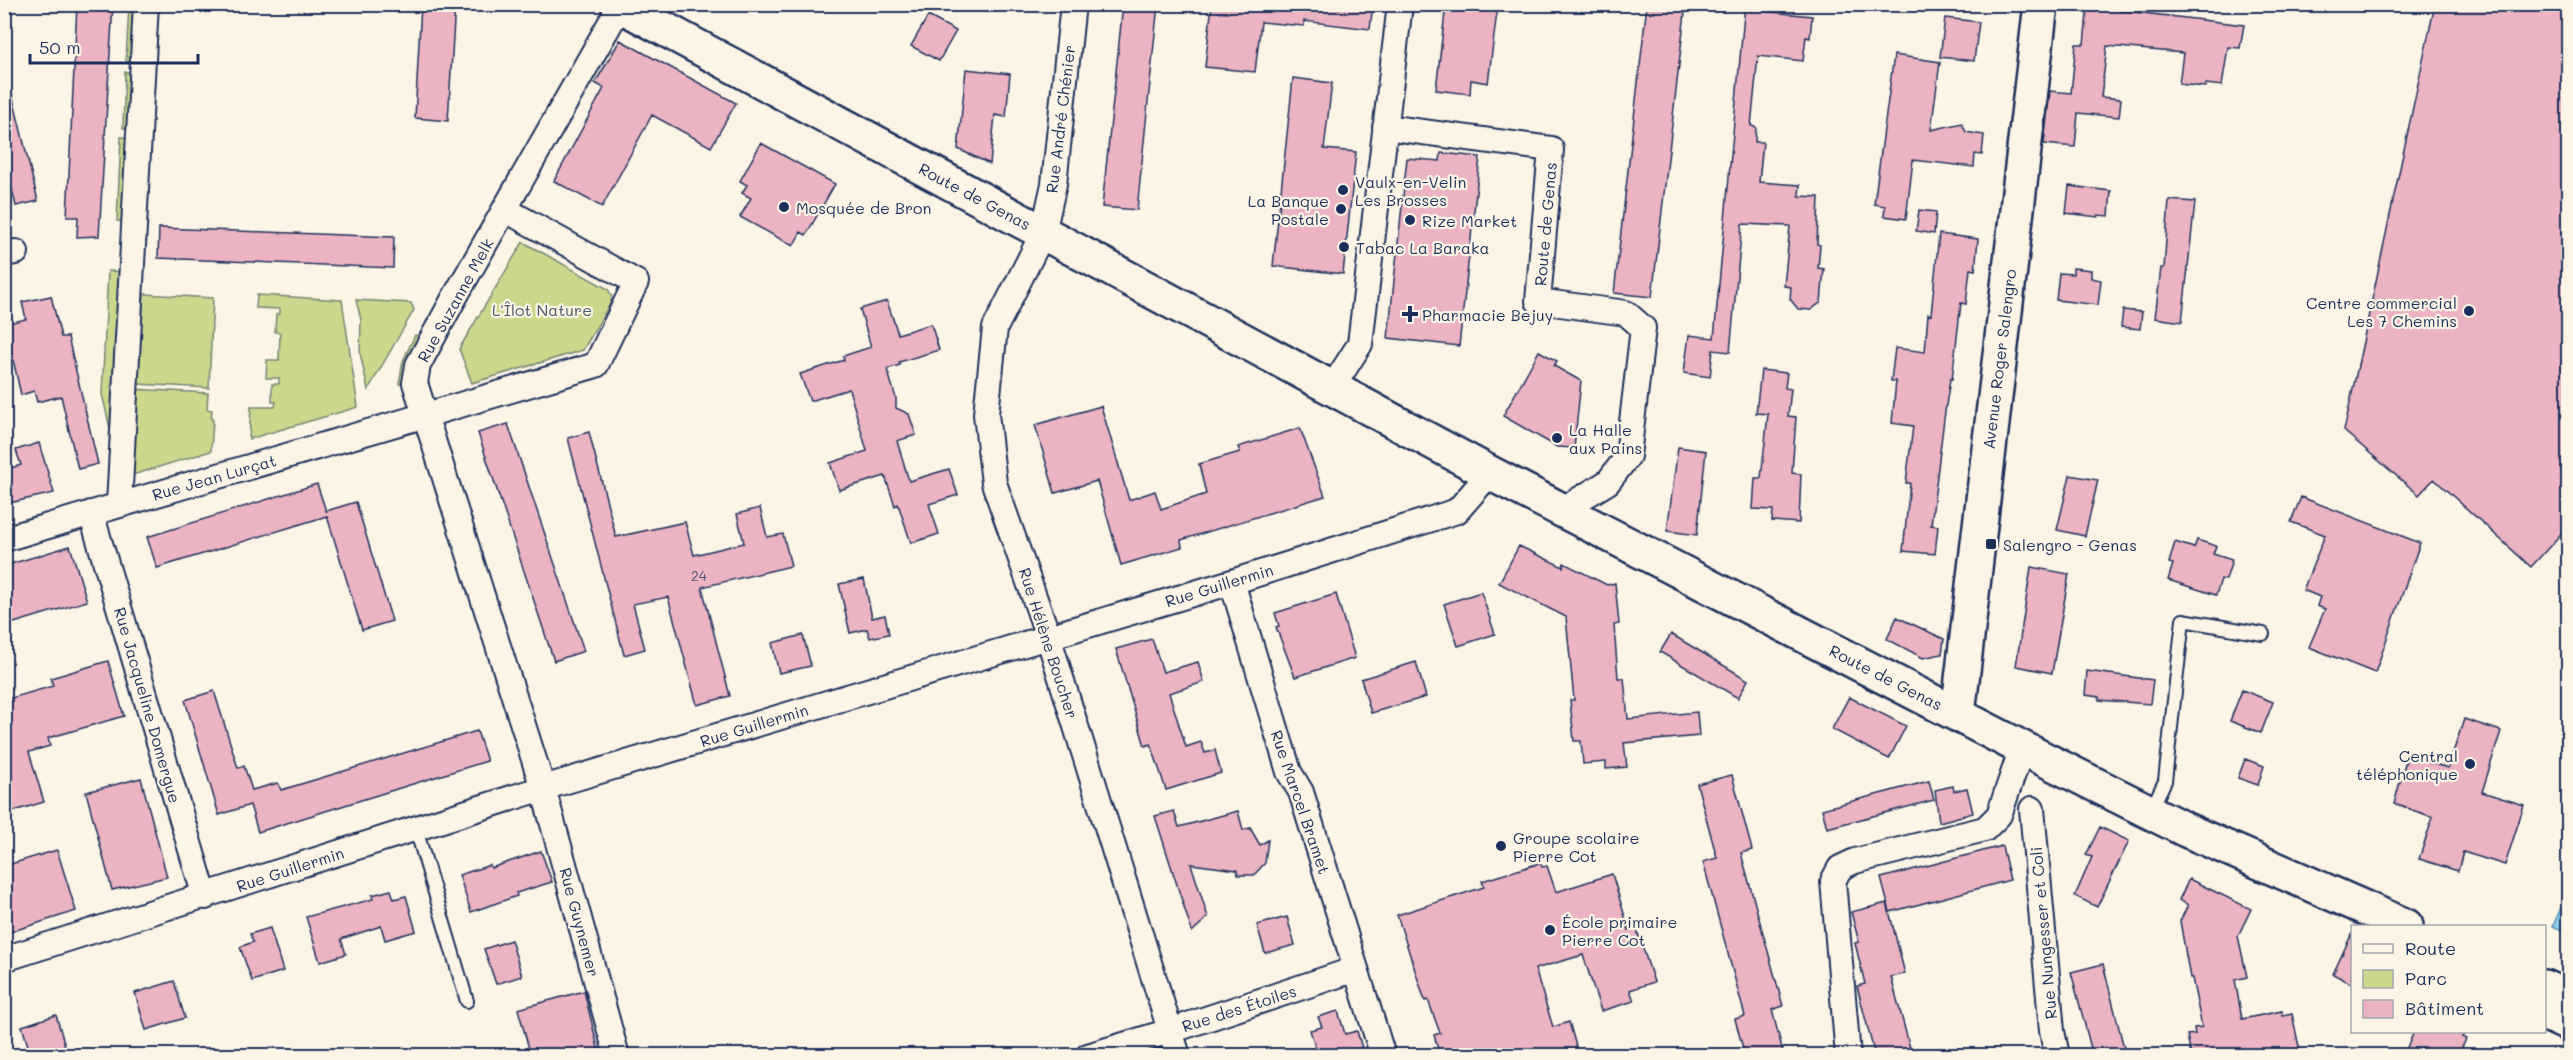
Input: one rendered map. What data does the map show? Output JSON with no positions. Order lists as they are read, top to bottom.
{
  "streets": {
    "main road": ["Route de Genas", "Avenue Roger Salengro"],
    "street": [
      "Rue André Chénier",
      "Rue Suzanne Melk",
      "Rue Jean Lurçat",
      "Rue Guillermin",
      "Rue Hélène Boucher",
      "Rue Jacqueline Domergue",
      "Rue Marcel Bramet",
      "Rue Guynemer",
      "Rue Nungesser et Coli",
      "Rue des Étoiles"
    ]
  },
  "crossings": [
    ["Rue André Chénier", "Route de Genas"],
    ["Rue André Chénier", "Rue Hélène Boucher"],
    ["Route de Genas", "Rue Suzanne Melk"],
    ["Route de Genas", "Avenue Roger Salengro"],
    ["Route de Genas", "Rue Guillermin"],
    ["Route de Genas", "Rue Hélène Boucher"],
    ["Rue Suzanne Melk", "Rue Jean Lurçat"],
    ["Rue Suzanne Melk", "Rue Guillermin"],
    ["Rue Suzanne Melk", "Rue Guynemer"],
    ["Rue Jean Lurçat", "Rue Jacqueline Domergue"],
    ["Rue Guillermin", "Rue Hélène Boucher"],
    ["Rue Guillermin", "Rue Jacqueline Domergue"],
    ["Rue Guillermin", "Rue Marcel Bramet"],
    ["Rue Guillermin", "Rue Guynemer"],
    ["Rue Hélène Boucher", "Rue des Étoiles"],
    ["Rue Marcel Bramet", "Rue des Étoiles"]
  ],
  "parks": ["L'Îlot Nature"],
  "places": {
    "other": [
      "Vaulx-en-Velin Les Brosses",
      "Mosquée de Bron",
      "La Banque Postale",
      "Rize Market",
      "Tabac La Baraka",
      "Centre commercial Les 7 Chemins",
      "La Halle aux Pains",
      "Central téléphonique",
      "Groupe scolaire Pierre Cot",
      "École primaire Pierre Cot"
    ],
    "health": ["Pharmacie Bejuy"],
    "transit": ["Salengro - Genas"]
  },
  "house_numbers": ["24"],
  "legend": ["Route", "Parc", "Bâtiment"],
  "scale_bar": "50 m"
}
